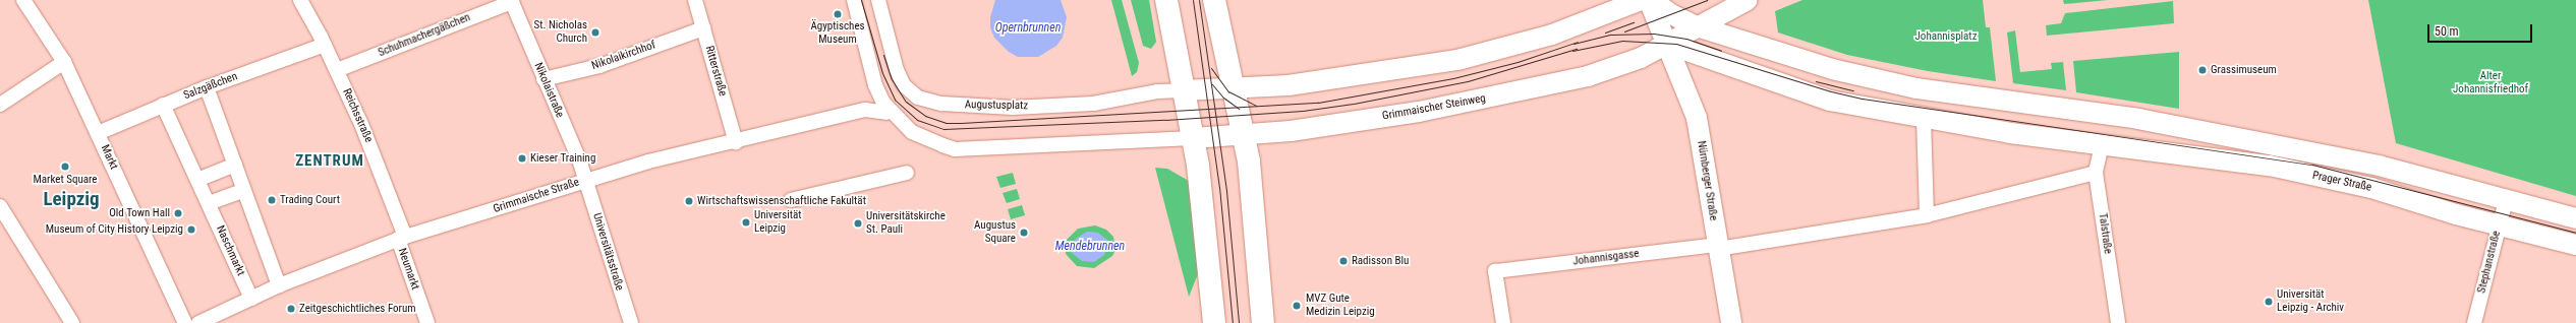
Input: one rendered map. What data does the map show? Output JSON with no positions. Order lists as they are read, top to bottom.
{
  "streets": {
    "main road": ["Grimmaischer Steinweg", "Nürnberger Straße", "Prager Straße"],
    "street": [
      "Schuhmachergäßchen",
      "Nikolaikirchhof",
      "Ritterstraße",
      "Salzgäßchen",
      "Nikolaistraße",
      "Augustusplatz",
      "Reichsstraße",
      "Markt",
      "Grimmaische Straße",
      "Talstraße",
      "Naschmarkt",
      "Universitätsstraße",
      "Johannisgasse",
      "Stephanstraße",
      "Neumarkt"
    ]
  },
  "crossings": [
    ["Schuhmachergäßchen", "Nikolaistraße"],
    ["Schuhmachergäßchen", "Reichsstraße"],
    ["Nikolaikirchhof", "Ritterstraße"],
    ["Nikolaikirchhof", "Nikolaistraße"],
    ["Ritterstraße", "Grimmaische Straße"],
    ["Salzgäßchen", "Reichsstraße"],
    ["Salzgäßchen", "Markt"],
    ["Salzgäßchen", "Naschmarkt"],
    ["Nikolaistraße", "Grimmaische Straße"],
    ["Nikolaistraße", "Universitätsstraße"],
    ["Grimmaischer Steinweg", "Nürnberger Straße"],
    ["Reichsstraße", "Grimmaische Straße"],
    ["Reichsstraße", "Neumarkt"],
    ["Nürnberger Straße", "Johannisgasse"],
    ["Prager Straße", "Talstraße"],
    ["Prager Straße", "Stephanstraße"],
    ["Grimmaische Straße", "Naschmarkt"],
    ["Grimmaische Straße", "Universitätsstraße"],
    ["Grimmaische Straße", "Neumarkt"]
  ],
  "districts": ["ZENTRUM", "Leipzig"],
  "water": ["Opernbrunnen", "Mendebrunnen"],
  "parks": ["Johannisplatz", "Alter Johannisfriedhof"],
  "places": [
    "Ägyptisches Museum",
    "St. Nicholas Church",
    "Grassimuseum",
    "Kieser Training",
    "Market Square",
    "Trading Court",
    "Wirtschaftswissenschaftliche Fakultät",
    "Old Town Hall",
    "Universität Leipzig",
    "Universitätskirche St. Pauli",
    "Museum of City History Leipzig",
    "Augustus Square",
    "Radisson Blu",
    "Universität Leipzig - Archiv",
    "MVZ Gute Medizin Leipzig",
    "Zeitgeschichtliches Forum"
  ],
  "scale_bar": "50 m"
}
